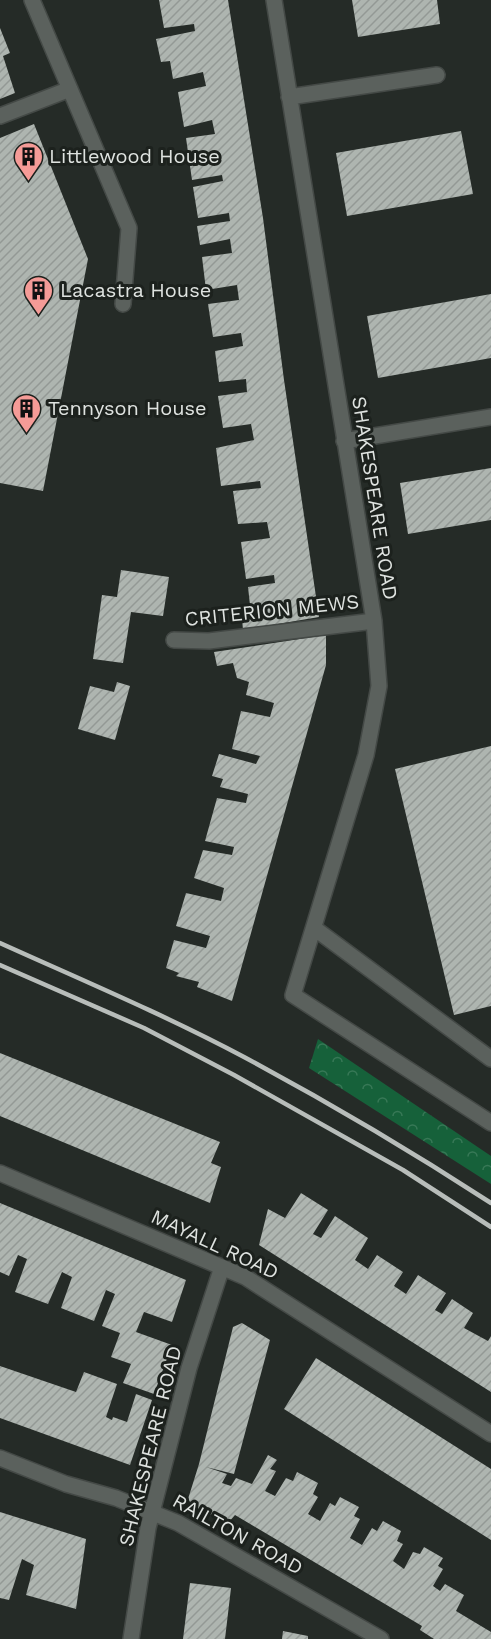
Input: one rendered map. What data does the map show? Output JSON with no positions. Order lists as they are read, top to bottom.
{
  "streets": {
    "street": [
      "SHAKESPEARE ROAD",
      "CRITERION MEWS",
      "MAYALL ROAD",
      "RAILTON ROAD"
    ]
  },
  "crossings": [
    ["SHAKESPEARE ROAD", "CRITERION MEWS"],
    ["SHAKESPEARE ROAD", "MAYALL ROAD"],
    ["SHAKESPEARE ROAD", "RAILTON ROAD"]
  ],
  "places": {
    "building": ["Littlewood House", "Lacastra House", "Tennyson House"]
  }
}
